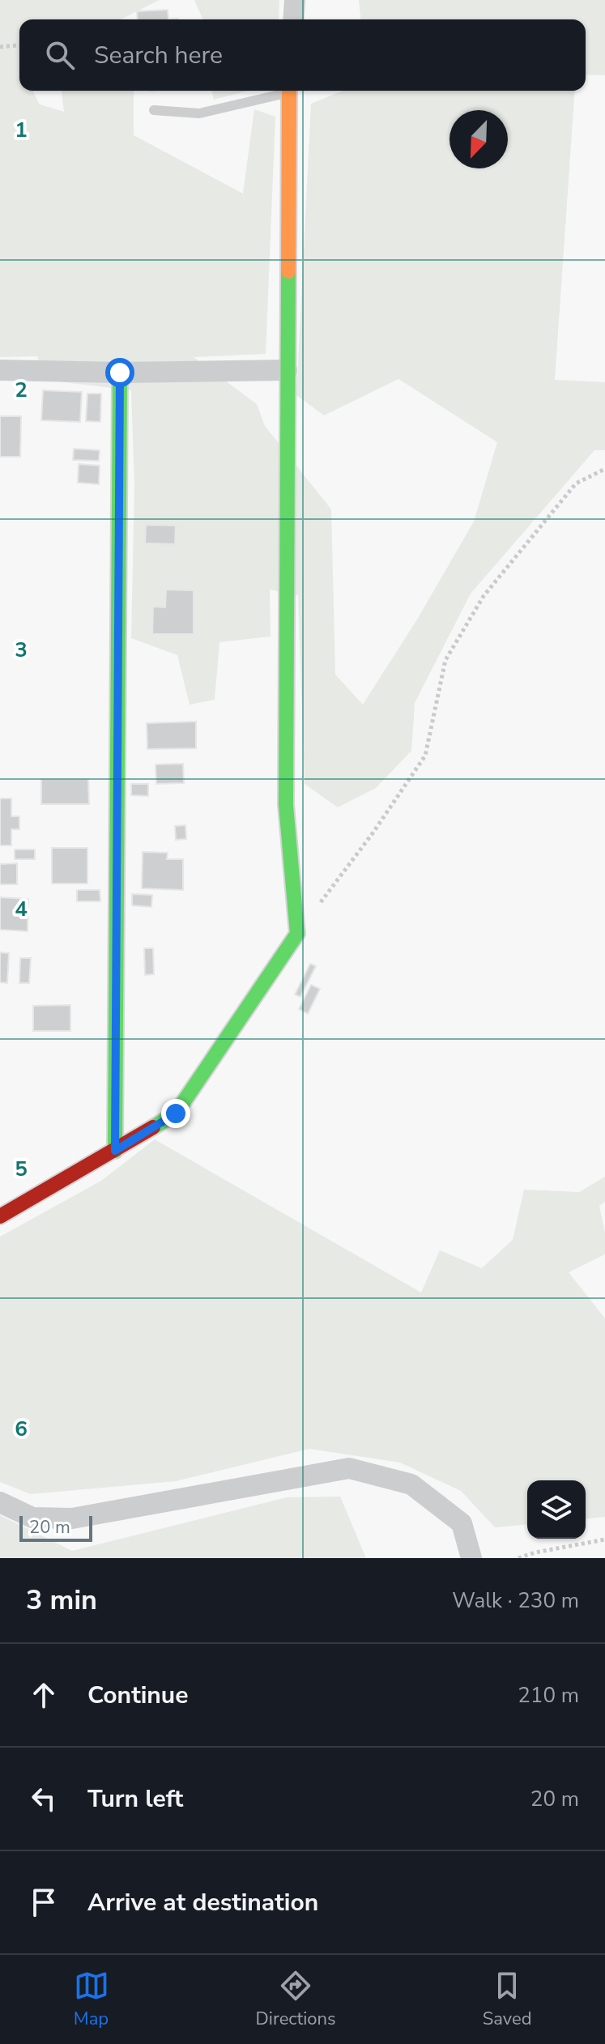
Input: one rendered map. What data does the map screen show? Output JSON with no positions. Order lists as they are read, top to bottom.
{
  "scale_bar": "20 m",
  "north": "bottom left",
  "page": {
    "search": "Search here",
    "scale": "20 m",
    "heading": ["3 min", "Walk · 230 m"],
    "list": [
      ["Continue", "210 m"],
      ["Turn left", "20 m"],
      "Arrive at destination"
    ],
    "nav": ["Map", "Directions", "Saved"]
  },
  "grid": {
    "rows": [
      "1",
      "2",
      "3",
      "4",
      "5",
      "6"
    ]
  }
}
